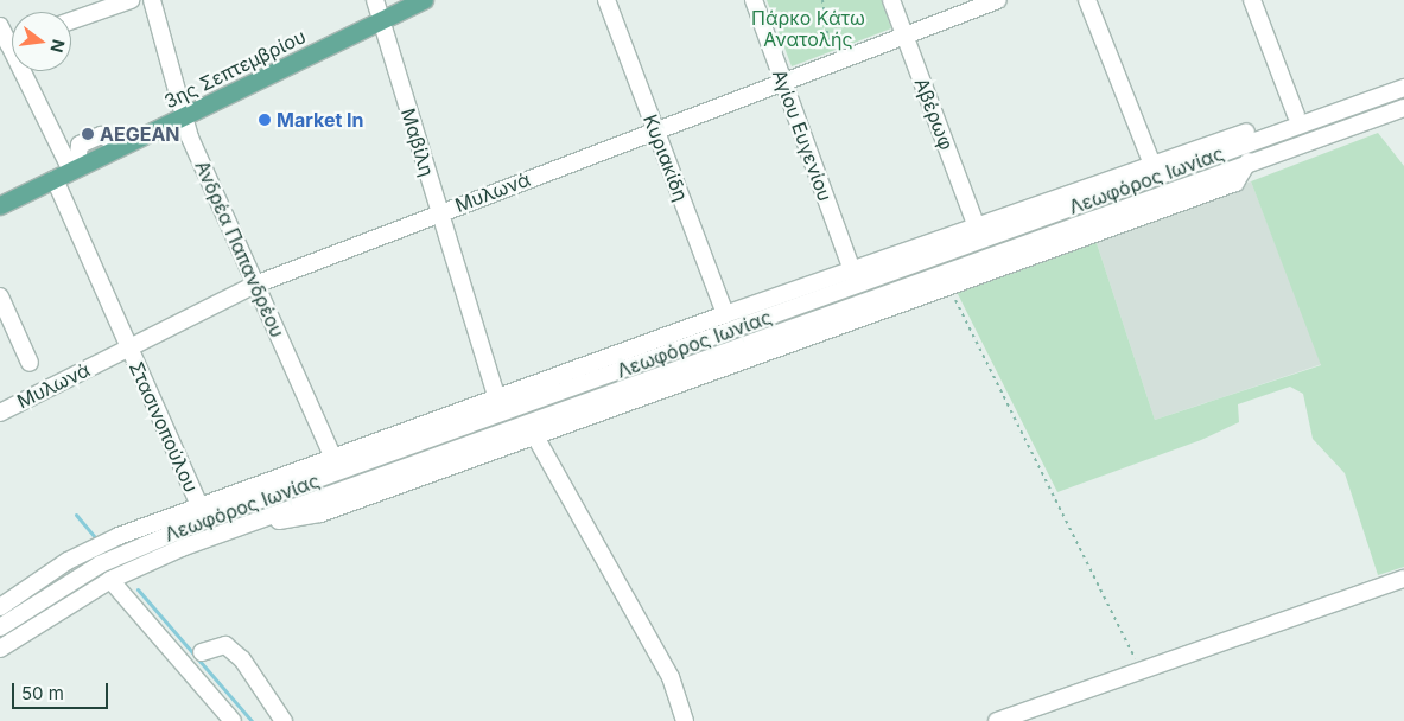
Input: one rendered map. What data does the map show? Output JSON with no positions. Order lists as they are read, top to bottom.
{
  "streets": {
    "main road": ["3ης Σεπτεμβρίου"],
    "street": [
      "Αβέρωφ",
      "Αγίου Ευγενίου",
      "Μαβίλη",
      "Κυριακίδη",
      "Λεωφόρος Ιωνίας",
      "Μυλωνά",
      "Ανδρέα Παπανδρέου",
      "Στασινοπούλου"
    ]
  },
  "crossings": [
    ["3ης Σεπτεμβρίου", "Μαβίλη"],
    ["3ης Σεπτεμβρίου", "Ανδρέα Παπανδρέου"],
    ["3ης Σεπτεμβρίου", "Στασινοπούλου"],
    ["Αβέρωφ", "Λεωφόρος Ιωνίας"],
    ["Αβέρωφ", "Μυλωνά"],
    ["Αγίου Ευγενίου", "Λεωφόρος Ιωνίας"],
    ["Αγίου Ευγενίου", "Μυλωνά"],
    ["Μαβίλη", "Λεωφόρος Ιωνίας"],
    ["Μαβίλη", "Μυλωνά"],
    ["Κυριακίδη", "Λεωφόρος Ιωνίας"],
    ["Κυριακίδη", "Μυλωνά"],
    ["Λεωφόρος Ιωνίας", "Ανδρέα Παπανδρέου"],
    ["Λεωφόρος Ιωνίας", "Στασινοπούλου"],
    ["Μυλωνά", "Ανδρέα Παπανδρέου"],
    ["Μυλωνά", "Στασινοπούλου"]
  ],
  "parks": ["Πάρκο Κάτω Ανατολής"],
  "places": ["Market In", "AEGEAN"],
  "scale_bar": "50 m",
  "north": "right"
}
